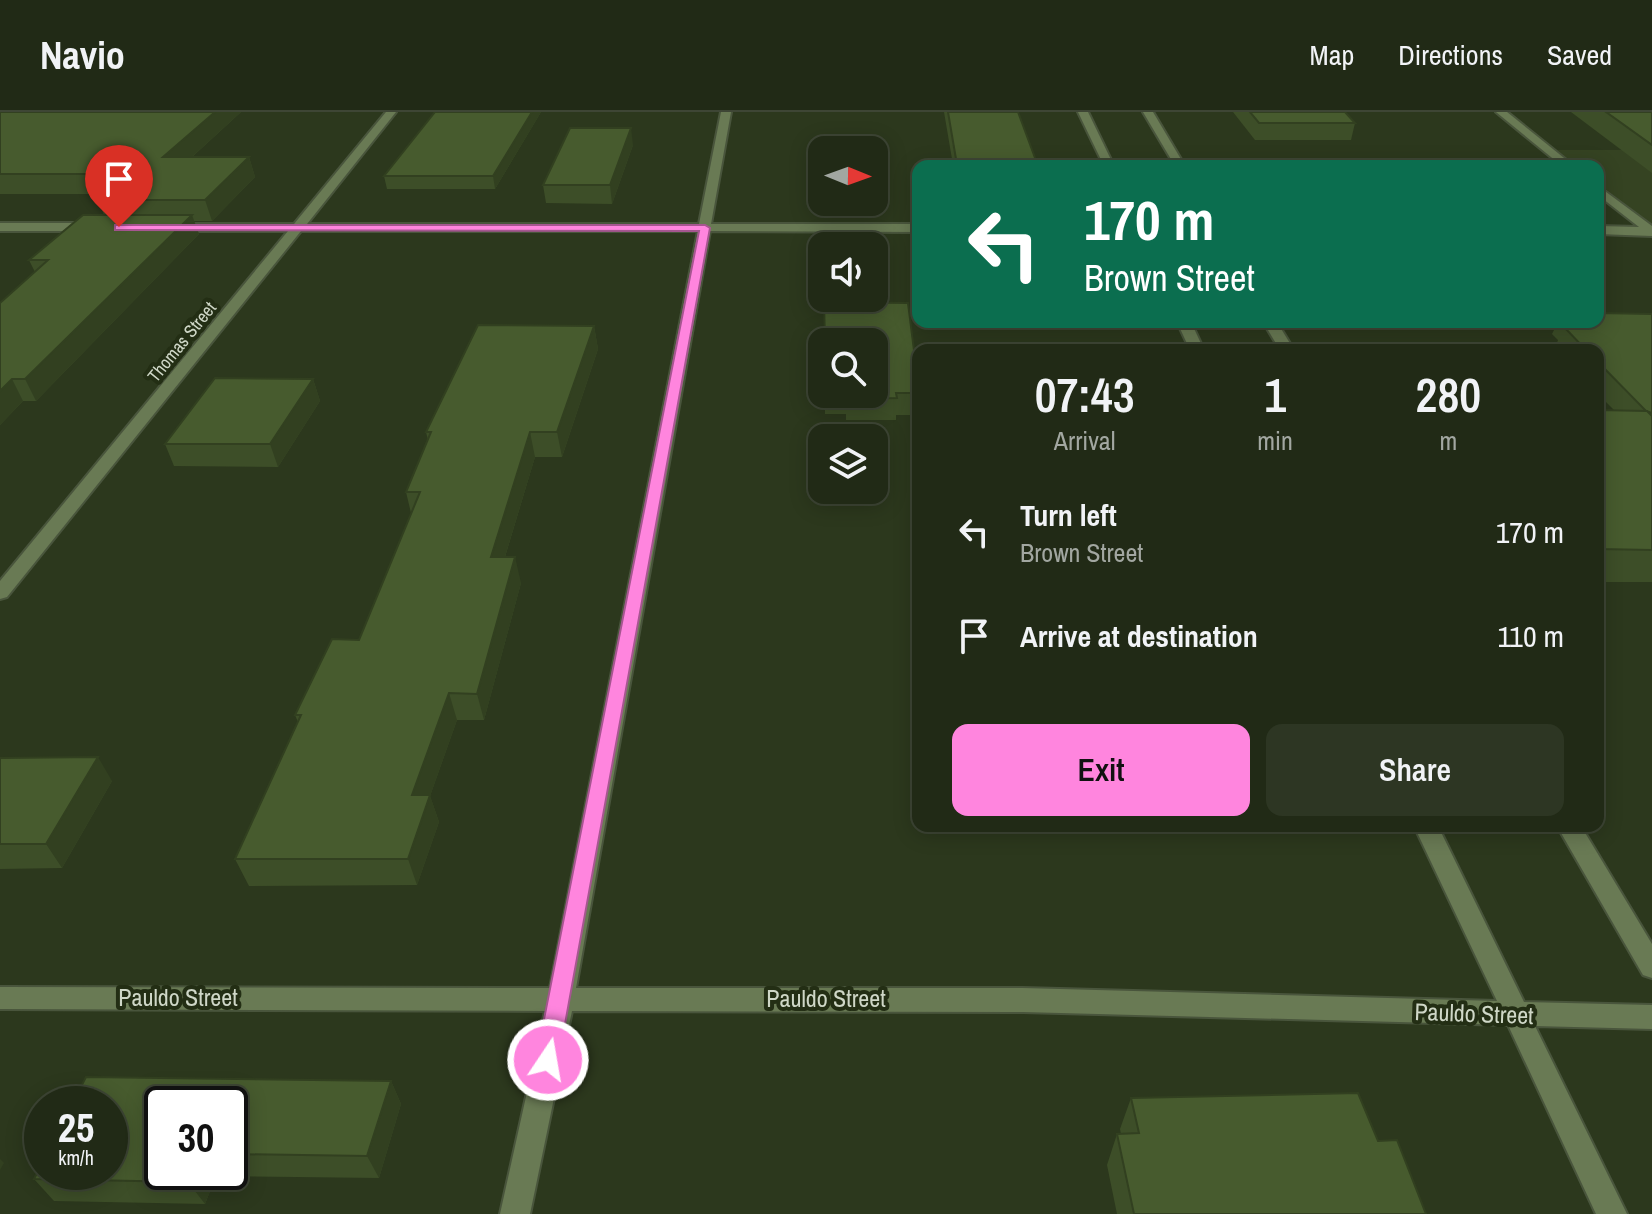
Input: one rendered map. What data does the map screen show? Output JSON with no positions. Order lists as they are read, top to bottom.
{
  "streets": {
    "street": ["Thomas Street", "Pauldo Street"]
  },
  "north": "right",
  "page": {
    "header": "Navio",
    "nav": ["Map", "Directions", "Saved"],
    "turn": ["170 m", "Brown Street"],
    "eta": [
      "07:43",
      "Arrival",
      "1",
      "min",
      "280",
      "m"
    ],
    "list": [
      {
        "name": "Turn left",
        "note": "Brown Street",
        "value": "170 m"
      },
      {
        "name": "Arrive at destination",
        "value": "110 m"
      }
    ],
    "buttons": ["Exit", "Share"],
    "speed": "25 km/h",
    "limit": "30"
  }
}
